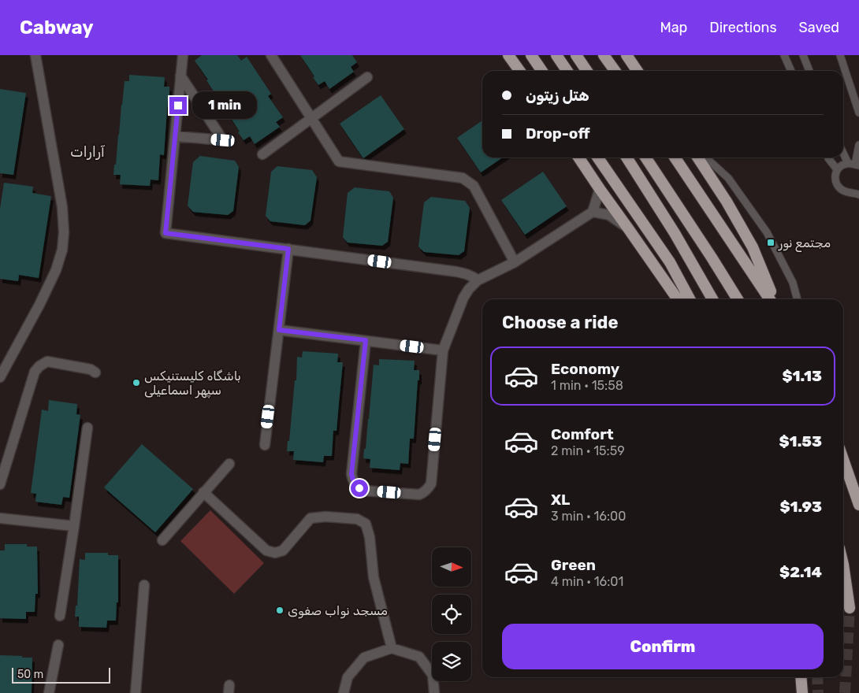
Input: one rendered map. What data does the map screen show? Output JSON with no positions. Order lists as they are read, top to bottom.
{
  "districts": ["آرارات"],
  "places": {
    "transit": ["مجتمع نور"],
    "other": ["باشگاه کلیستنیکس سپهر اسماعیلی", "مسجد نواب صفوی"]
  },
  "scale_bar": "50 m",
  "north": "right",
  "page": {
    "header": "Cabway",
    "nav": ["Map", "Directions", "Saved"],
    "banner": ["هتل زیتون", "Drop-off"],
    "bubble": "1 min",
    "heading": "Choose a ride",
    "list": [
      {
        "name": "Economy",
        "note": "1 min · 15:58",
        "value": "$1.13"
      },
      {
        "name": "Comfort",
        "note": "2 min · 15:59",
        "value": "$1.53"
      },
      {
        "name": "XL",
        "note": "3 min · 16:00",
        "value": "$1.93"
      },
      {
        "name": "Green",
        "note": "4 min · 16:01",
        "value": "$2.14"
      }
    ],
    "buttons": "Confirm",
    "scale": "50 m"
  }
}
